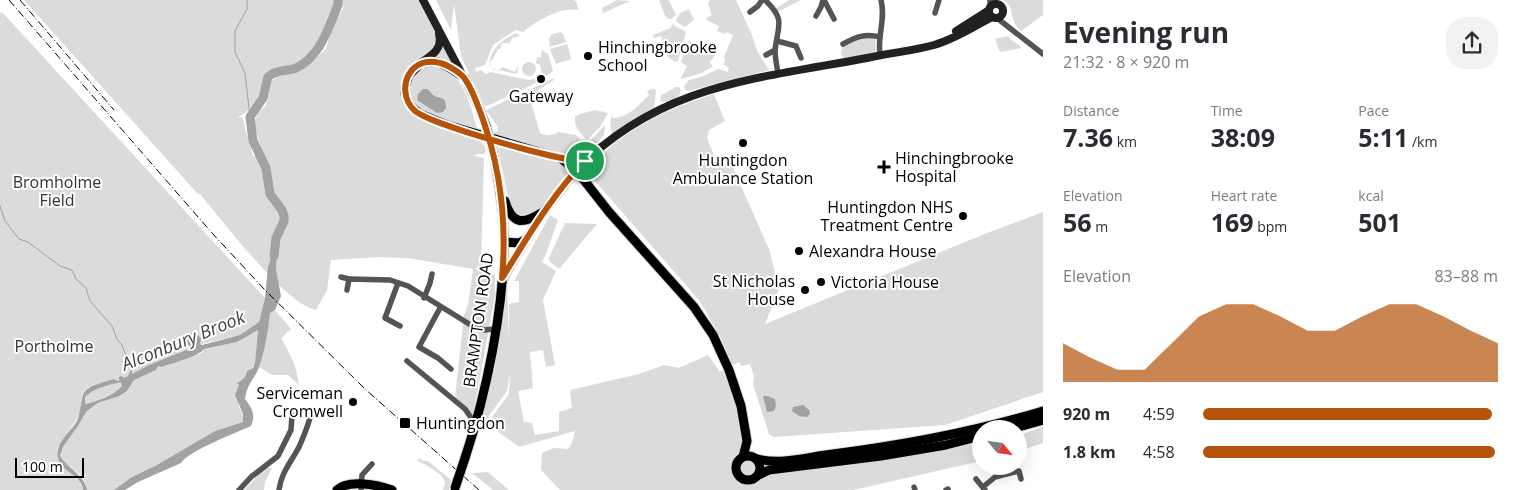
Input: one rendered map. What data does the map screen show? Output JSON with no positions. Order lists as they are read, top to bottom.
{
  "streets": {
    "main road": ["BRAMPTON ROAD"]
  },
  "water": ["Alconbury Brook"],
  "parks": ["Bromholme Field", "Portholme"],
  "places": {
    "other": [
      "Hinchingbrooke School",
      "Gateway",
      "Huntingdon Ambulance Station",
      "Huntingdon NHS Treatment Centre",
      "Alexandra House",
      "Victoria House",
      "St Nicholas House",
      "Serviceman Cromwell"
    ],
    "health": ["Hinchingbrooke Hospital"],
    "transit": ["Huntingdon"]
  },
  "scale_bar": "100 m",
  "north": "bottom right",
  "page": {
    "heading": ["Evening run", "21:32 · 8 × 920 m"],
    "stats": [
      ["Distance", "7.36 km"],
      ["Time", "38:09"],
      ["Pace", "5:11 /km"],
      ["Elevation", "56 m"],
      ["Heart rate", "169 bpm"],
      ["kcal", "501"]
    ],
    "chart": ["Elevation", "83–88 m"],
    "list": [
      {
        "name": "920 m",
        "note": "4:59"
      },
      {
        "name": "1.8 km",
        "note": "4:58"
      }
    ],
    "scale": "100 m"
  }
}
